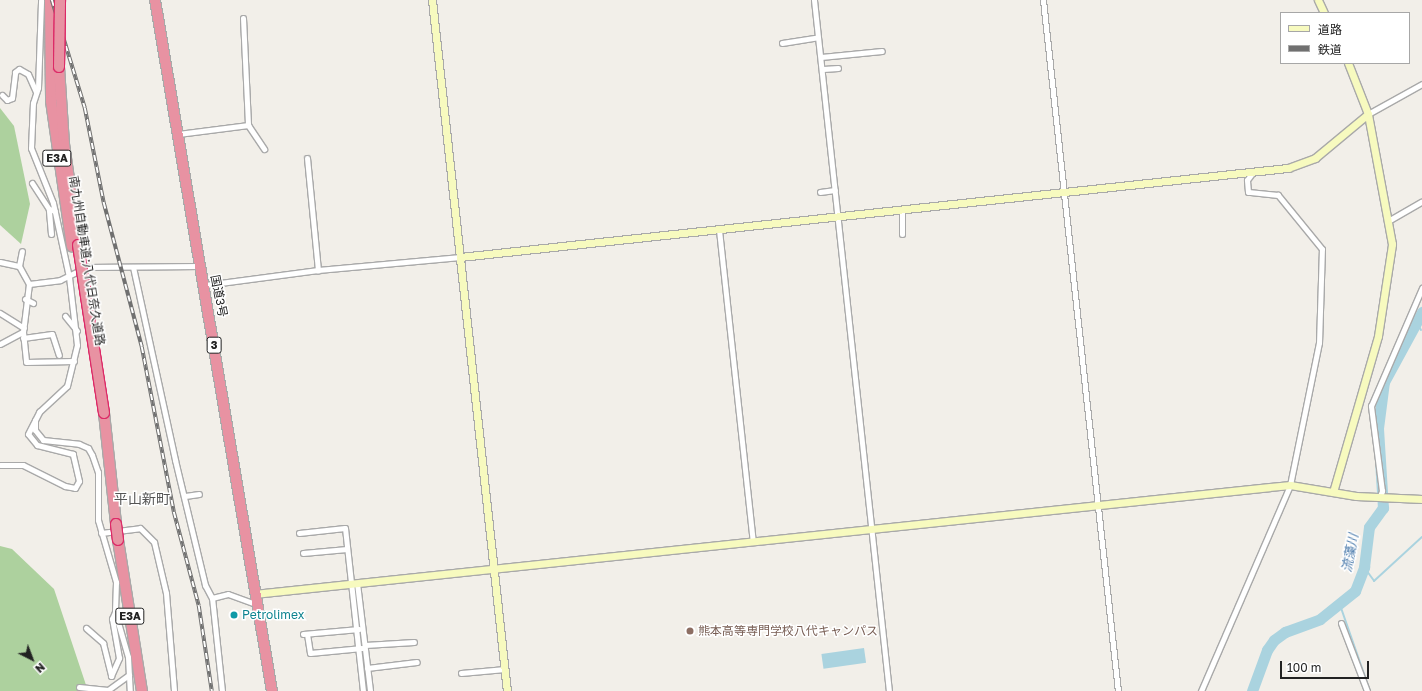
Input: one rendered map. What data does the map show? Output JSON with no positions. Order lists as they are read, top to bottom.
{
  "streets": {
    "highway": [
      "E3A",
      "南九州自動車道;八代日奈久道路",
      "国道3号",
      "3"
    ]
  },
  "districts": ["平山新町"],
  "water": ["流藻川"],
  "places": ["Petrolimex", "熊本高等専門学校八代キャンパス"],
  "legend": ["道路", "鉄道"],
  "scale_bar": "100 m",
  "north": "bottom right"
}
